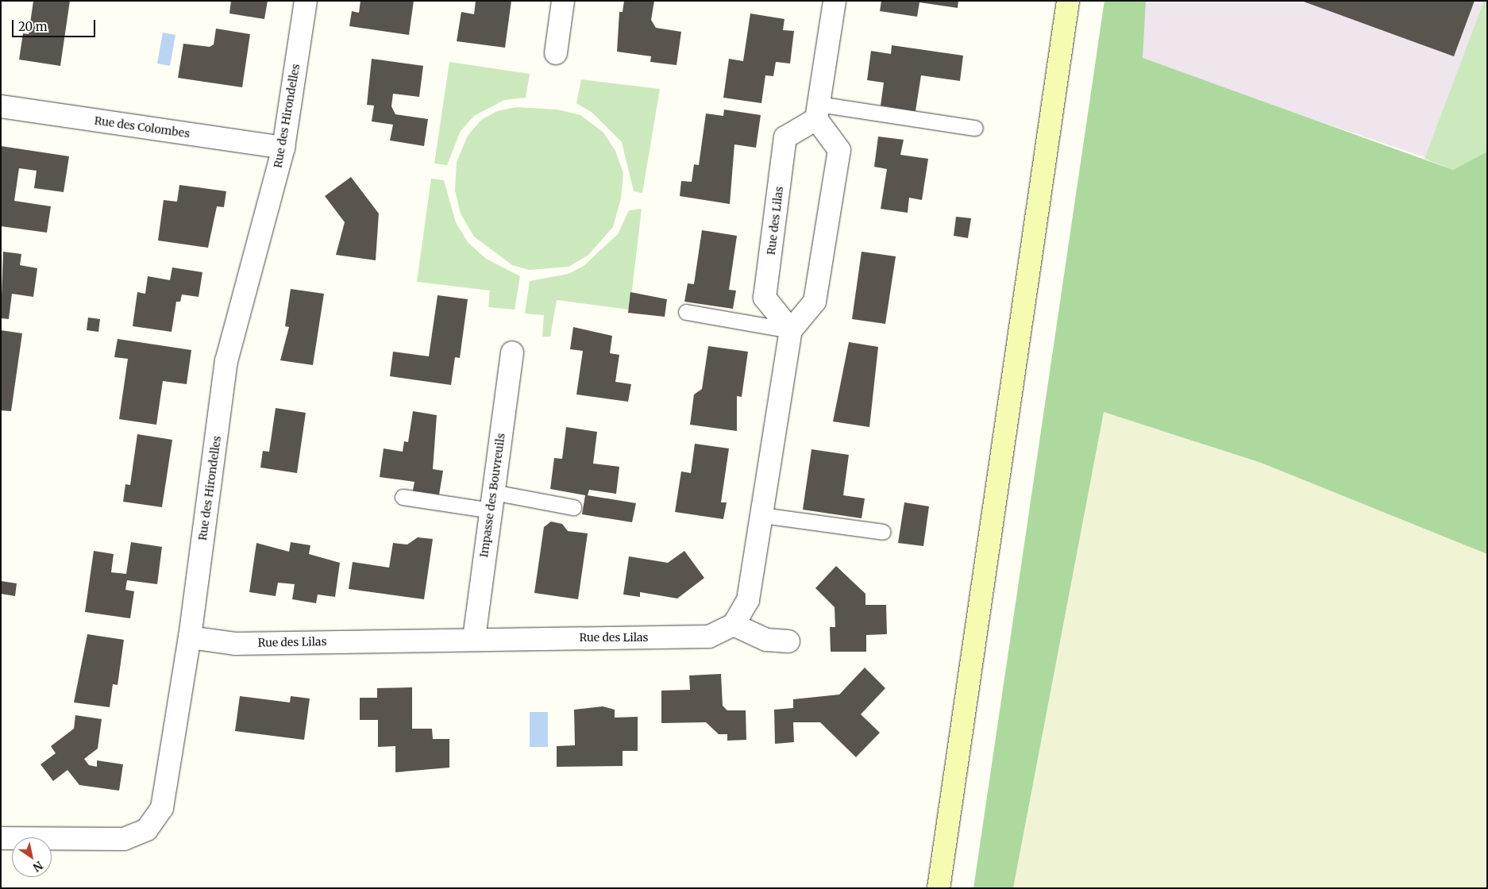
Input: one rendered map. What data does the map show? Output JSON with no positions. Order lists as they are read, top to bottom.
{
  "streets": {
    "street": [
      "Rue des Hirondelles",
      "Rue des Colombes",
      "Rue des Lilas",
      "Impasse des Bouvreuils"
    ]
  },
  "crossings": [
    ["Rue des Hirondelles", "Rue des Colombes"],
    ["Rue des Hirondelles", "Rue des Lilas"],
    ["Rue des Lilas", "Impasse des Bouvreuils"]
  ],
  "scale_bar": "20 m",
  "north": "bottom right"
}
